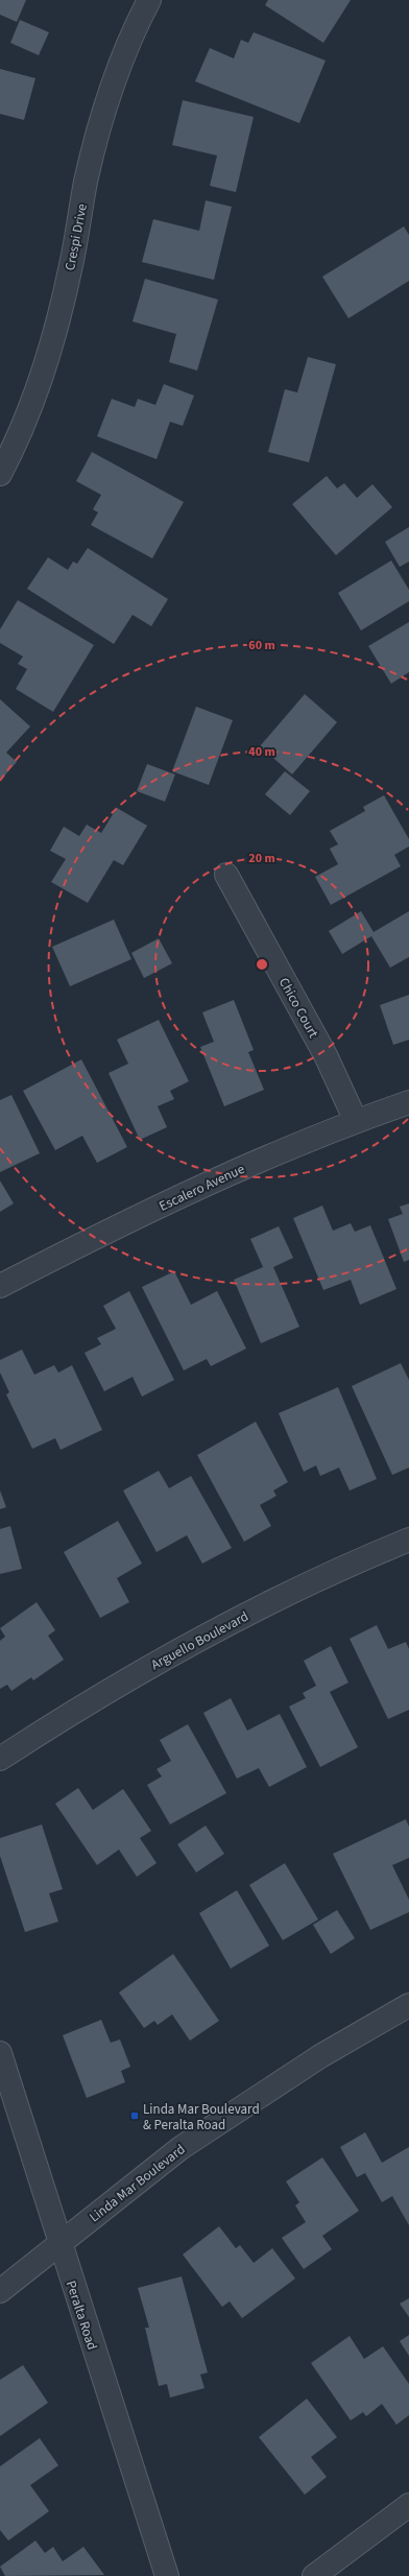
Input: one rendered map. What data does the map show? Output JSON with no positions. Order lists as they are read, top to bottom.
{
  "streets": {
    "street": [
      "Crespi Drive",
      "Chico Court",
      "Escalero Avenue",
      "Arguello Boulevard",
      "Linda Mar Boulevard",
      "Peralta Road"
    ]
  },
  "crossings": [
    ["Chico Court", "Escalero Avenue"],
    ["Linda Mar Boulevard", "Peralta Road"]
  ],
  "places": {
    "transit": ["Linda Mar Boulevard & Peralta Road"]
  },
  "rings": ["60 m", "40 m", "20 m"]
}
